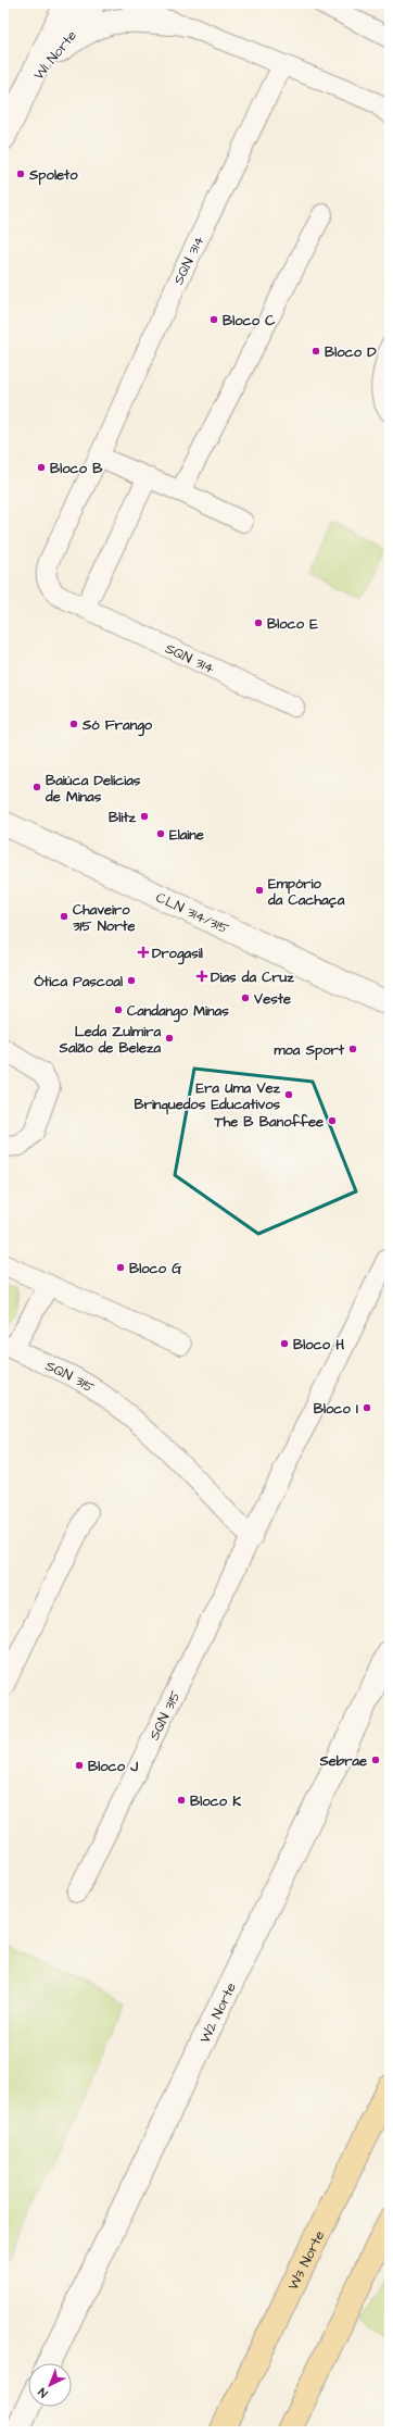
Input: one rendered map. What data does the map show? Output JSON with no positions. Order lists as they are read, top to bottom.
{
  "streets": {
    "main road": ["W3 Norte"],
    "street": [
      "W1 Norte",
      "SQN 314",
      "CLN 314/315",
      "SQN 315",
      "W2 Norte"
    ]
  },
  "places": {
    "other": [
      "Spoleto",
      "Bloco C",
      "Bloco D",
      "Bloco B",
      "Bloco E",
      "Só Frango",
      "Baiúca Delícias de Minas",
      "Blitz",
      "Elaine",
      "Empório da Cachaça",
      "Chaveiro 315 Norte",
      "Ótica Pascoal",
      "Veste",
      "Candango Minas",
      "Leda Zulmira Salão de Beleza",
      "moa Sport",
      "Era Uma Vez Brinquedos Educativos",
      "The B Banoffee",
      "Bloco G",
      "Bloco H",
      "Bloco I",
      "Sebrae",
      "Bloco J",
      "Bloco K"
    ],
    "health": ["Drogasil", "Dias da Cruz"]
  },
  "north": "bottom left"
}
